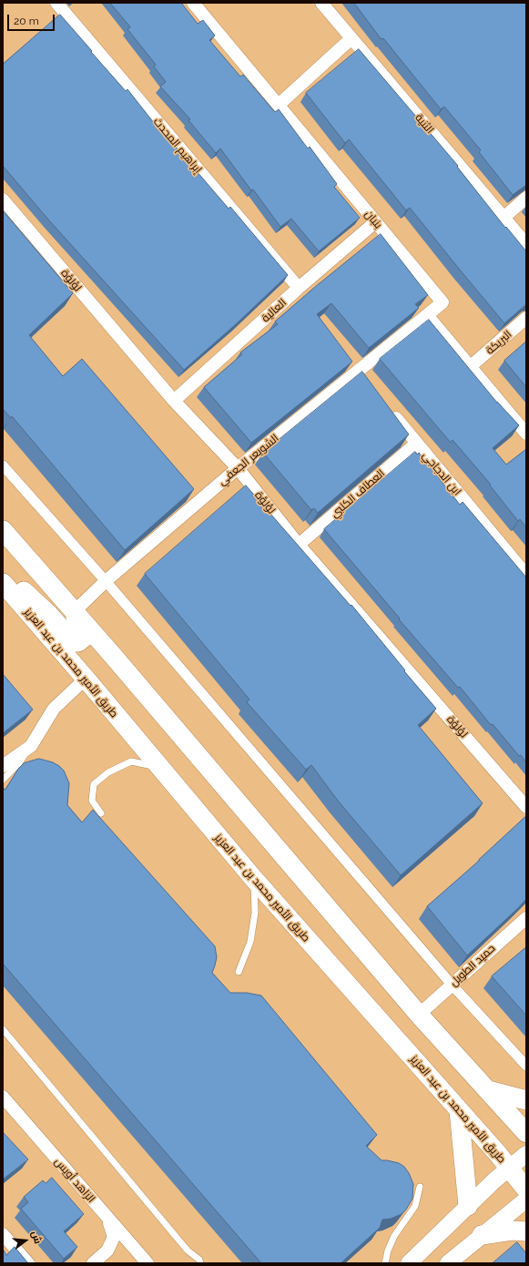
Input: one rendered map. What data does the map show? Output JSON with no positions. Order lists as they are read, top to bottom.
{
  "streets": {
    "main road": ["طريق الأمير محمد بن عبد العزيز"],
    "street": [
      "الثنية",
      "إبراهيم المحدث",
      "بنبان",
      "لؤلؤة",
      "العالية",
      "البريكة",
      "الشويعر الجعفي",
      "ابن الدجاجي",
      "العطاف الكلبي",
      "حميد الطويل",
      "الزاهد أويس"
    ]
  },
  "crossings": [
    ["إبراهيم المحدث", "العالية"],
    ["بنبان", "العالية"],
    ["بنبان", "الشويعر الجعفي"],
    ["لؤلؤة", "العالية"],
    ["لؤلؤة", "الشويعر الجعفي"],
    ["لؤلؤة", "العطاف الكلبي"],
    ["ابن الدجاجي", "العطاف الكلبي"]
  ],
  "scale_bar": "20 m",
  "north": "right"
}
